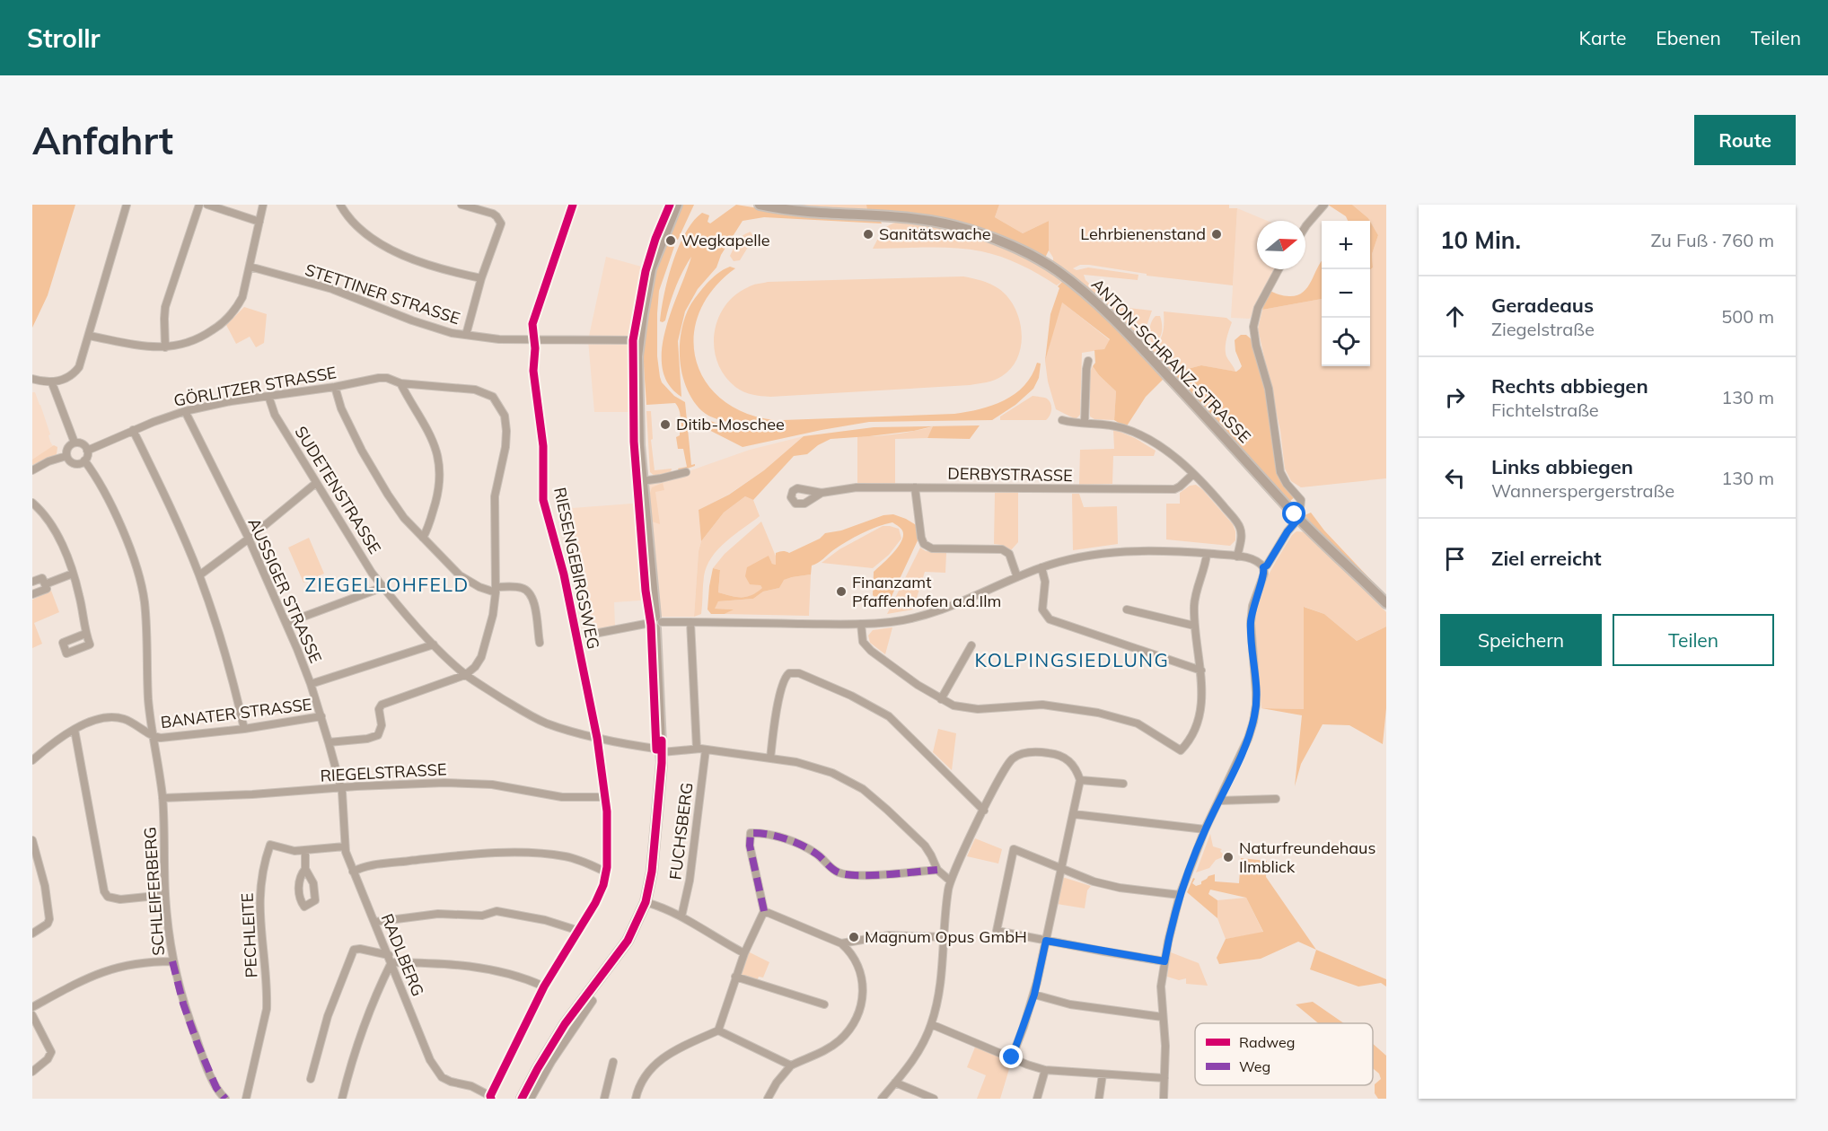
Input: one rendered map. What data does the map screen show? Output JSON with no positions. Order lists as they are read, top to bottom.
{
  "streets": {
    "street": [
      "STETTINER STRASSE",
      "ANTON-SCHRANZ-STRASSE",
      "GÖRLITZER STRASSE",
      "DERBYSTRASSE",
      "SUDETENSTRASSE",
      "RIESENGEBIRGSWEG",
      "AUSSIGER STRASSE",
      "BANATER STRASSE",
      "RIEGELSTRASSE",
      "FUCHSBERG",
      "SCHLEIFERBERG",
      "PECHLEITE",
      "RADLBERG"
    ]
  },
  "crossings": [
    ["STETTINER STRASSE", "RIESENGEBIRGSWEG"],
    ["GÖRLITZER STRASSE", "SUDETENSTRASSE"],
    ["GÖRLITZER STRASSE", "AUSSIGER STRASSE"],
    ["GÖRLITZER STRASSE", "SCHLEIFERBERG"],
    ["SUDETENSTRASSE", "RIESENGEBIRGSWEG"],
    ["SUDETENSTRASSE", "FUCHSBERG"],
    ["RIESENGEBIRGSWEG", "RIEGELSTRASSE"],
    ["RIESENGEBIRGSWEG", "RADLBERG"],
    ["AUSSIGER STRASSE", "BANATER STRASSE"],
    ["AUSSIGER STRASSE", "RIEGELSTRASSE"],
    ["AUSSIGER STRASSE", "RADLBERG"],
    ["BANATER STRASSE", "SCHLEIFERBERG"],
    ["RIEGELSTRASSE", "SCHLEIFERBERG"],
    ["RIEGELSTRASSE", "RADLBERG"],
    ["PECHLEITE", "RADLBERG"]
  ],
  "districts": ["ZIEGELLOHFELD", "KOLPINGSIEDLUNG"],
  "places": [
    "Sanitätswache",
    "Lehrbienenstand",
    "Wegkapelle",
    "Ditib-Moschee",
    "Finanzamt Pfaffenhofen a.d.Ilm",
    "Naturfreundehaus Ilmblick",
    "Magnum Opus GmbH"
  ],
  "legend": ["Radweg", "Weg"],
  "north": "right",
  "page": {
    "header": "Strollr",
    "nav": ["Karte", "Ebenen", "Teilen"],
    "buttons": [
      "Route",
      ["Speichern", "Teilen"]
    ],
    "title": "Anfahrt",
    "heading": ["10 Min.", "Zu Fuß · 760 m"],
    "map_buttons": ["+", "−"],
    "list": [
      ["Geradeaus", "Ziegelstraße", "500 m"],
      ["Rechts abbiegen", "Fichtelstraße", "130 m"],
      ["Links abbiegen", "Wannerspergerstraße", "130 m"],
      "Ziel erreicht"
    ]
  }
}
